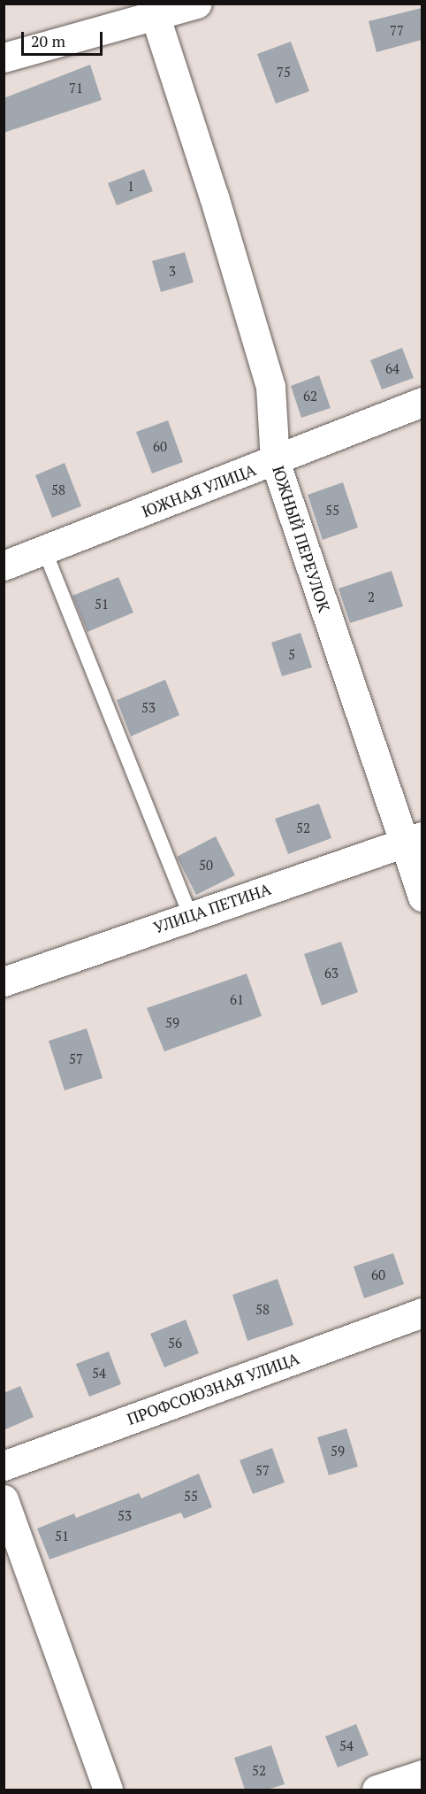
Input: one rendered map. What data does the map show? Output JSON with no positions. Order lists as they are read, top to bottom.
{
  "streets": {
    "street": [
      "ЮЖНАЯ УЛИЦА",
      "ЮЖНЫЙ ПЕРЕУЛОК",
      "УЛИЦА ПЕТИНА",
      "ПРОФСОЮЗНАЯ УЛИЦА"
    ]
  },
  "crossings": [
    ["ЮЖНАЯ УЛИЦА", "ЮЖНЫЙ ПЕРЕУЛОК"],
    ["ЮЖНЫЙ ПЕРЕУЛОК", "УЛИЦА ПЕТИНА"]
  ],
  "house_numbers": [
    "77",
    "75",
    "71",
    "1",
    "3",
    "64",
    "62",
    "60",
    "58",
    "55",
    "2",
    "51",
    "5",
    "53",
    "52",
    "50",
    "63",
    "61",
    "59",
    "57",
    "60",
    "58",
    "56",
    "54",
    "59",
    "57",
    "55",
    "53",
    "51",
    "54",
    "52"
  ],
  "scale_bar": "20 m"
}
